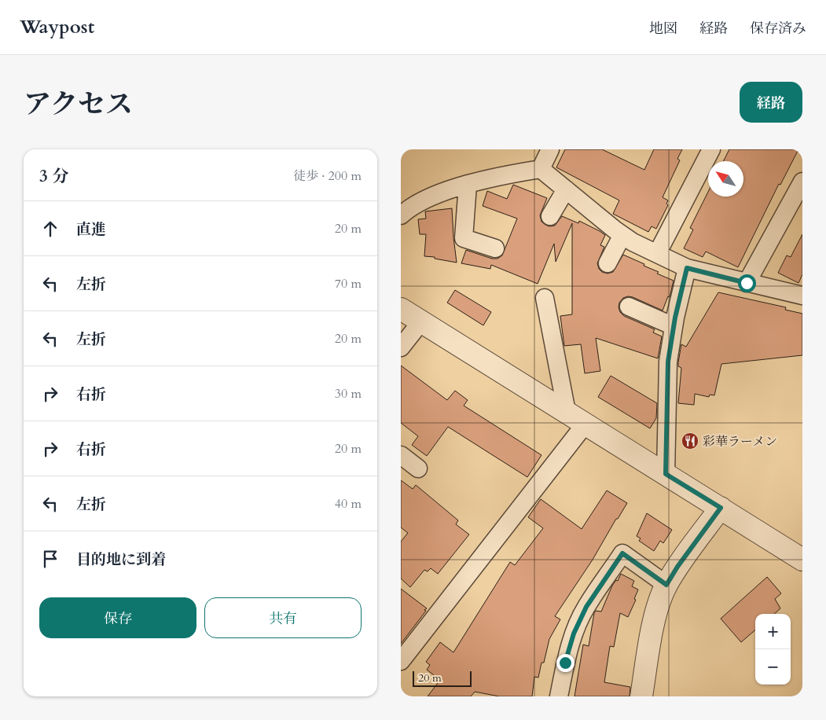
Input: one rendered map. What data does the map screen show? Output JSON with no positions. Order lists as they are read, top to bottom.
{
  "places": {
    "restaurant": ["彩華ラーメン"]
  },
  "scale_bar": "20 m",
  "north": "top left",
  "page": {
    "header": "Waypost",
    "nav": ["地図", "経路", "保存済み"],
    "title": "アクセス",
    "buttons": [
      "経路",
      ["保存", "共有"]
    ],
    "heading": ["3 分", "徒歩 · 200 m"],
    "list": [
      ["直進", "20 m"],
      ["左折", "70 m"],
      ["左折", "20 m"],
      ["右折", "30 m"],
      ["右折", "20 m"],
      ["左折", "40 m"],
      "目的地に到着"
    ],
    "map_buttons": ["+", "−"],
    "scale": "20 m"
  }
}
